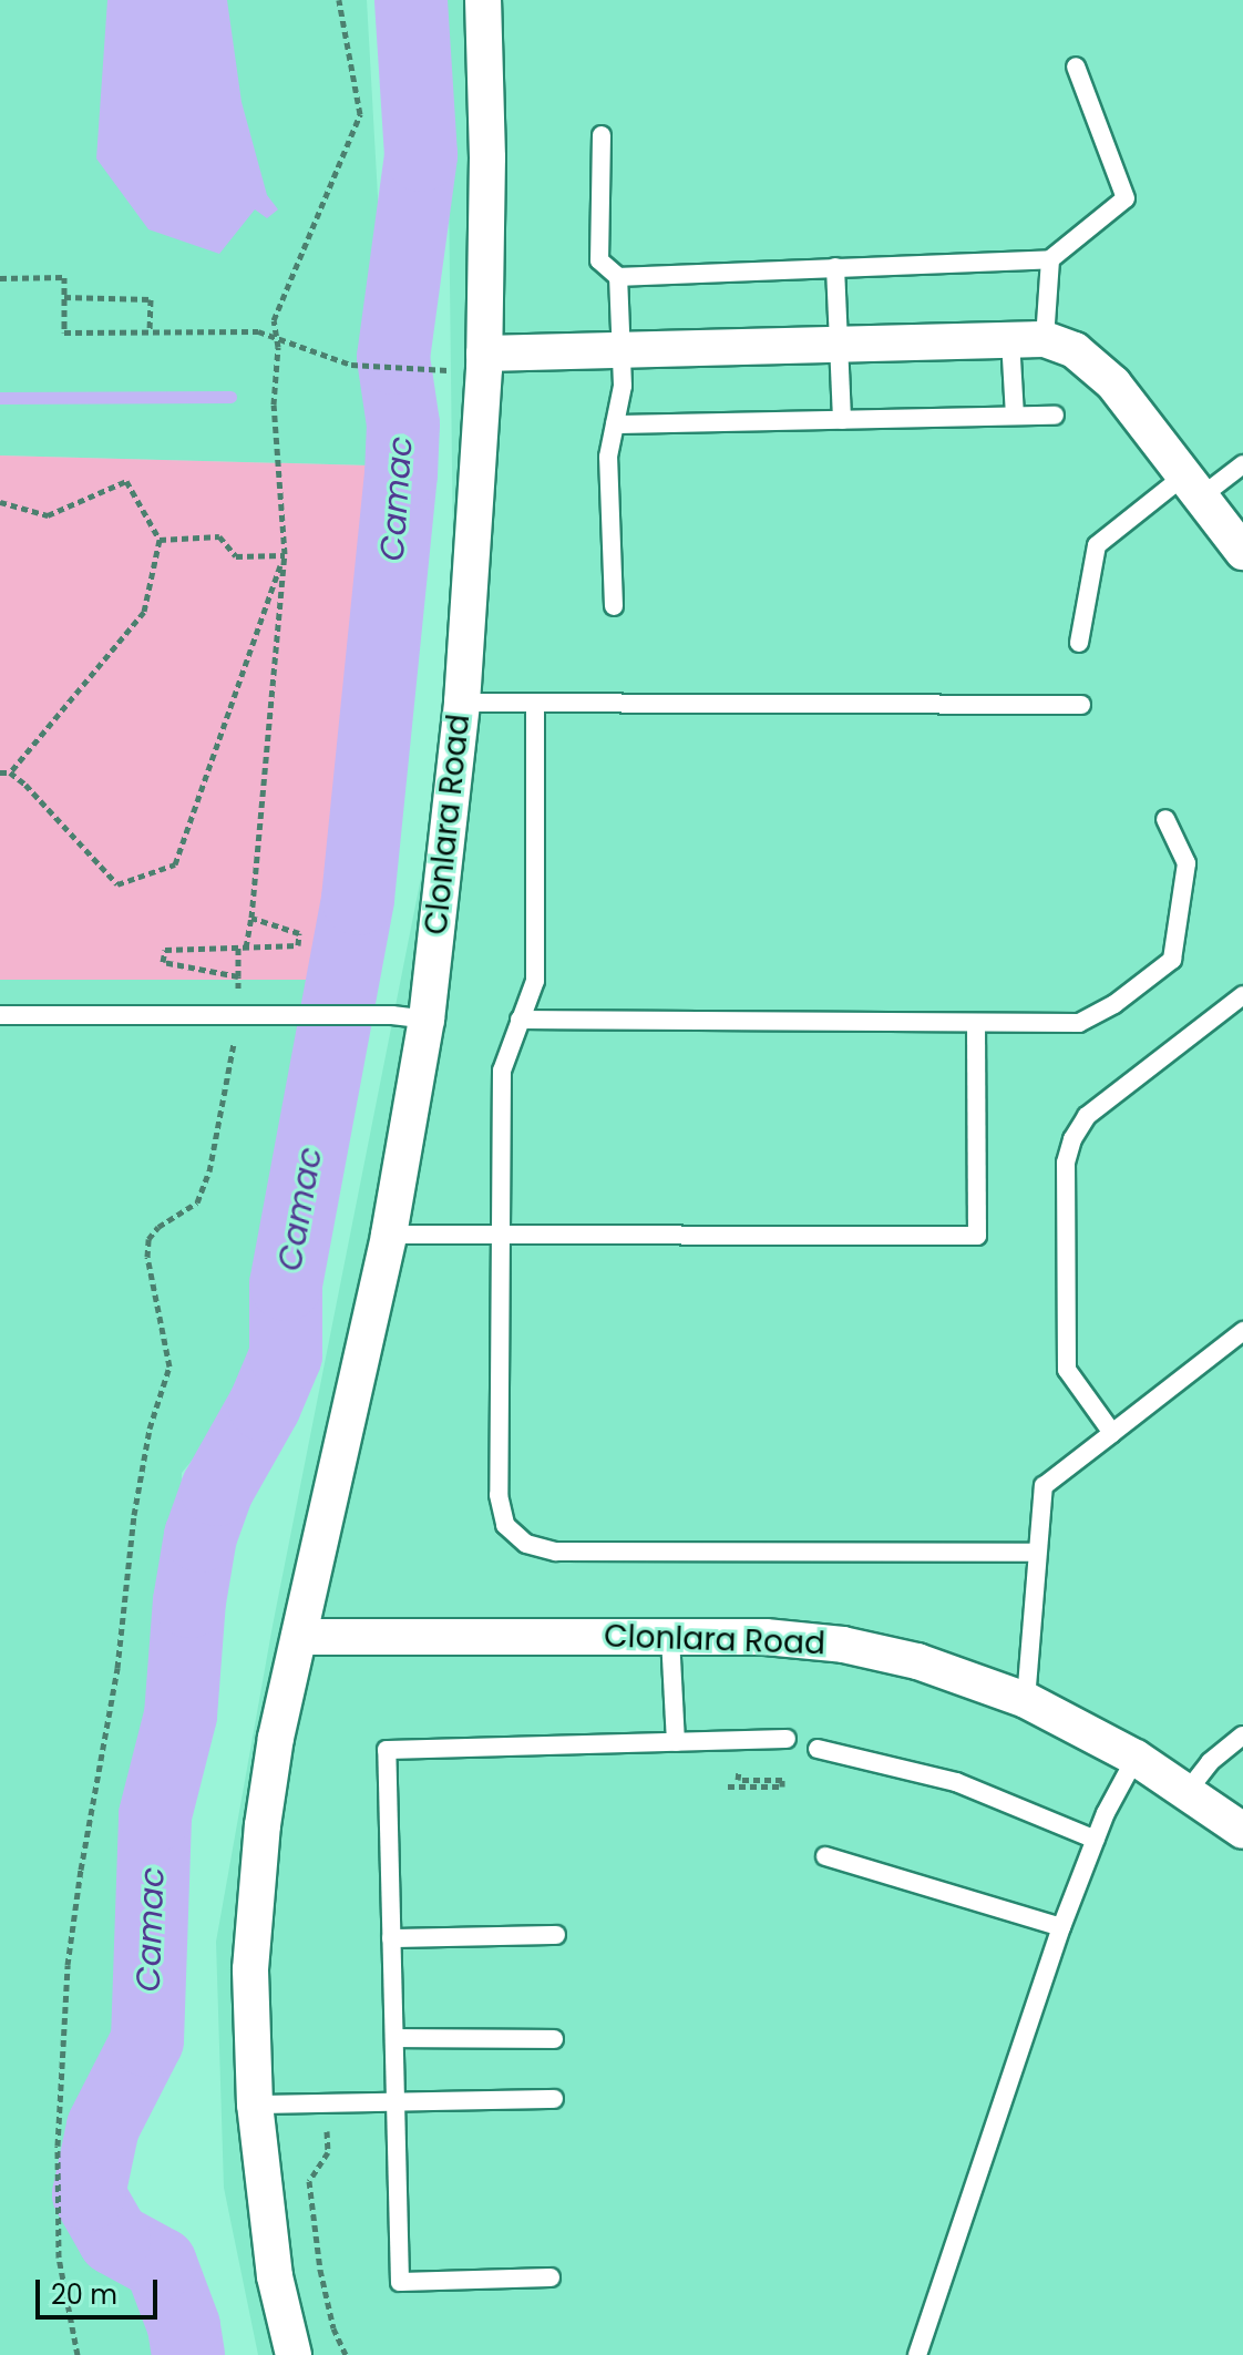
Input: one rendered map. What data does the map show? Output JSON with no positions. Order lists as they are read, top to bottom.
{
  "streets": {
    "street": ["Clonlara Road"]
  },
  "water": ["Camac"],
  "scale_bar": "20 m"
}
